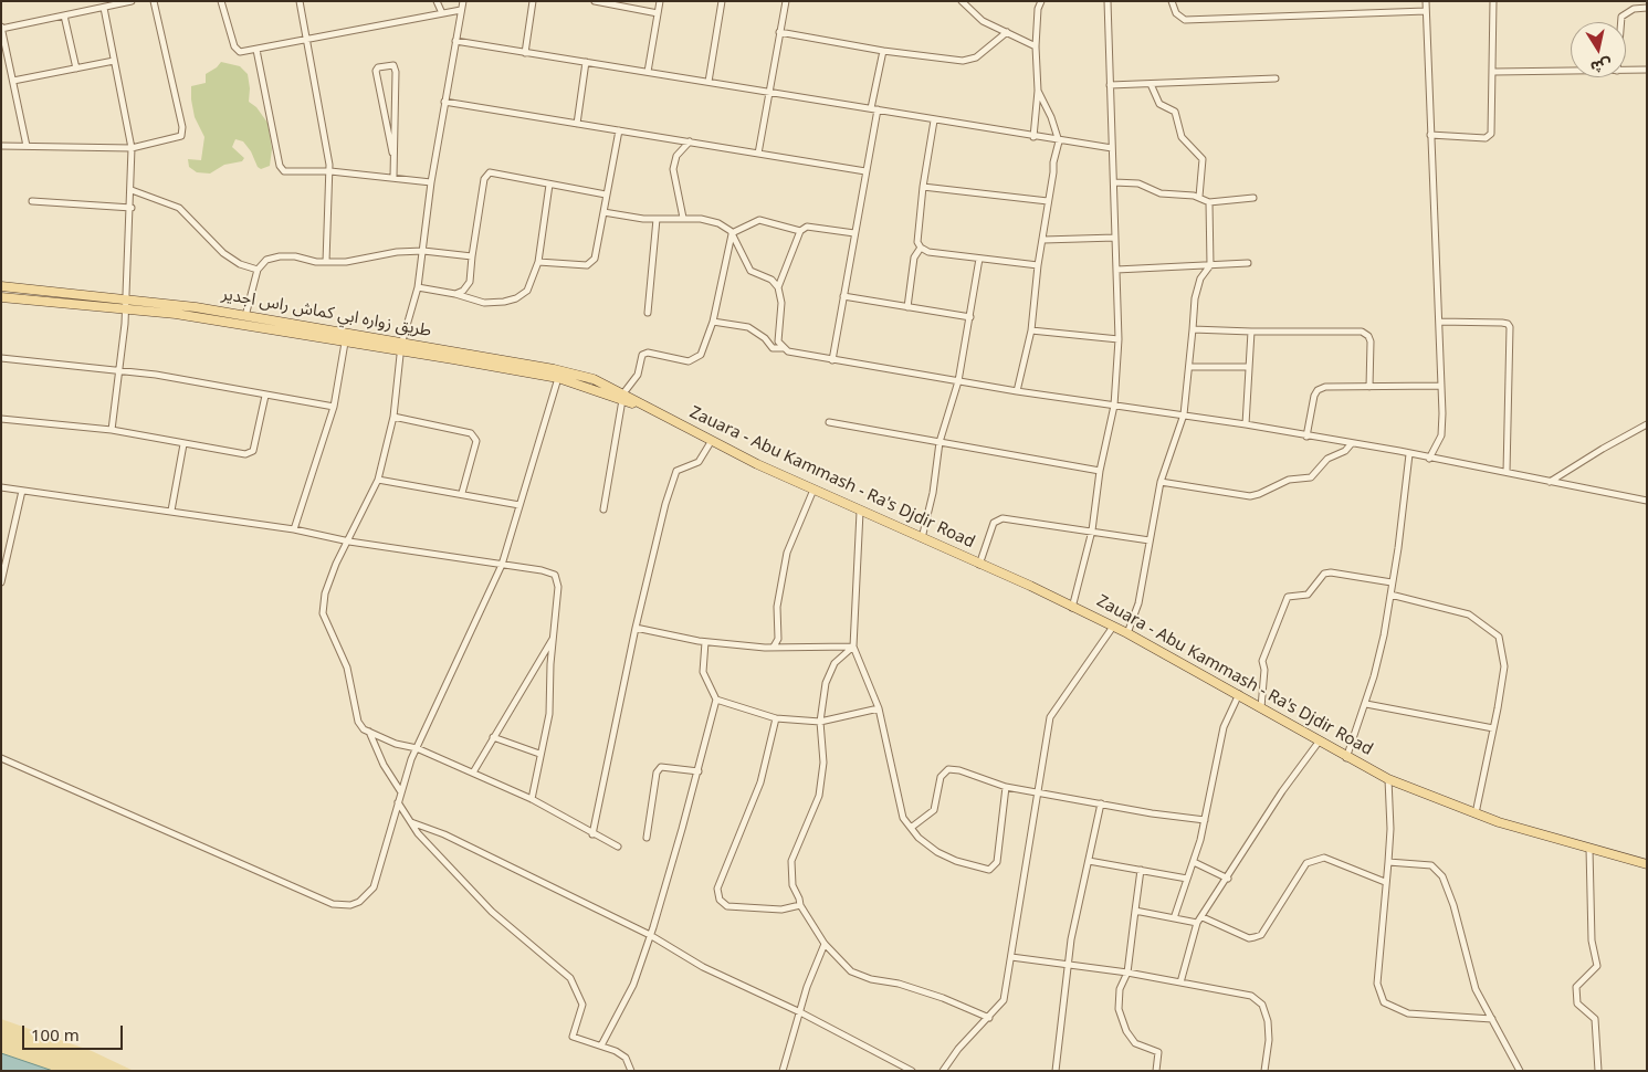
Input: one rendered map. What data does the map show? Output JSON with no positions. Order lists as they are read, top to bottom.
{
  "streets": {
    "main road": ["طريق زواره ابي كماش راس اجدير", "Zauara - Abu Kammash - Ra's Djdir Road"]
  },
  "crossings": [
    ["طريق زواره ابي كماش راس اجدير", "Zauara - Abu Kammash - Ra's Djdir Road"]
  ],
  "scale_bar": "100 m",
  "north": "bottom"
}
